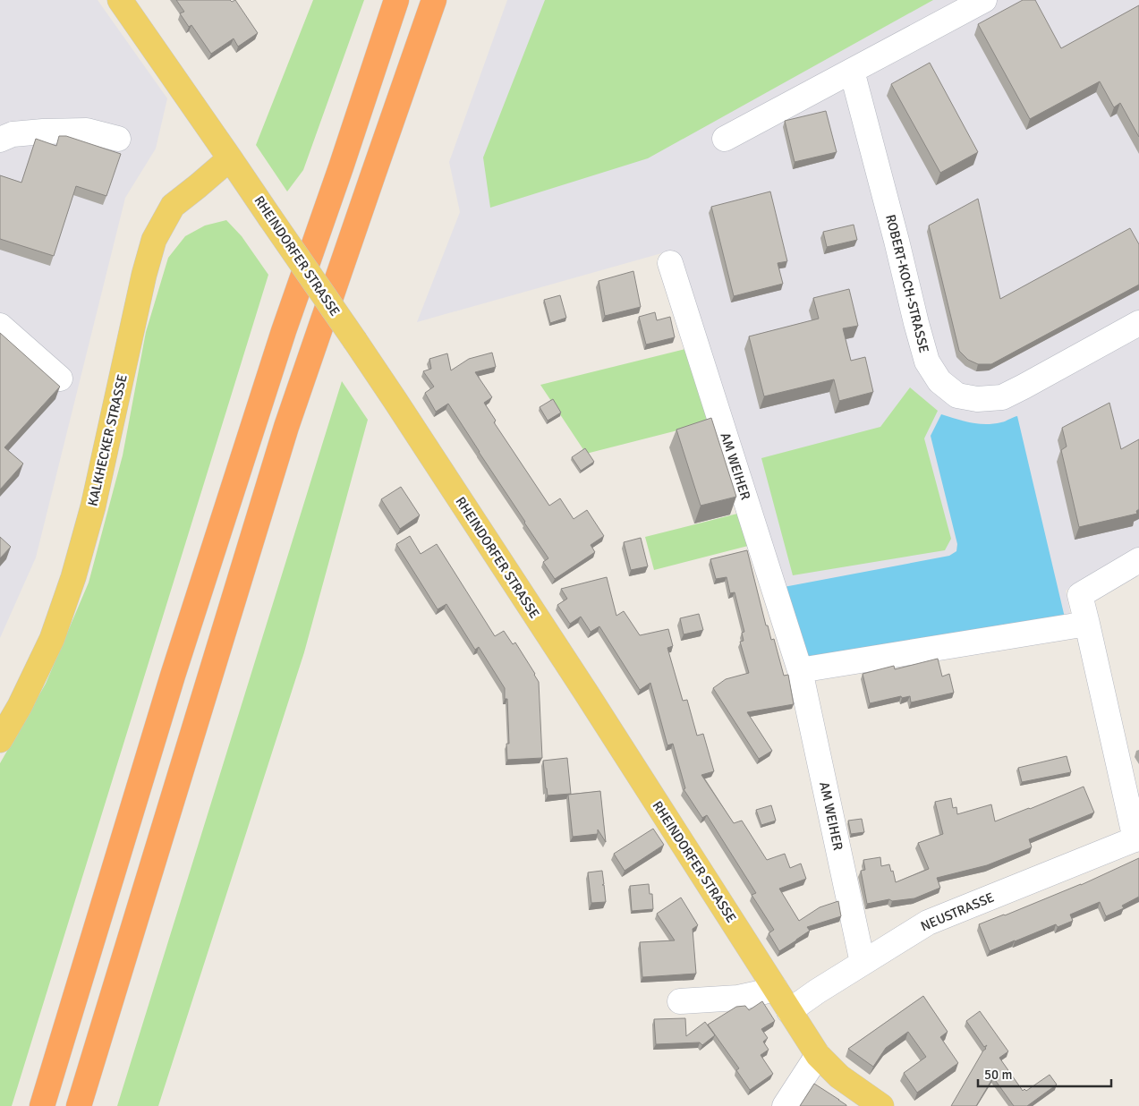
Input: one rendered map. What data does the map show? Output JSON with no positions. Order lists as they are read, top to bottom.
{
  "streets": {
    "main road": ["RHEINDORFER STRASSE", "KALKHECKER STRASSE"],
    "street": ["ROBERT-KOCH-STRASSE", "AM WEIHER", "NEUSTRASSE"]
  },
  "crossings": [
    ["RHEINDORFER STRASSE", "KALKHECKER STRASSE"],
    ["RHEINDORFER STRASSE", "NEUSTRASSE"],
    ["AM WEIHER", "NEUSTRASSE"]
  ],
  "scale_bar": "50 m"
}
